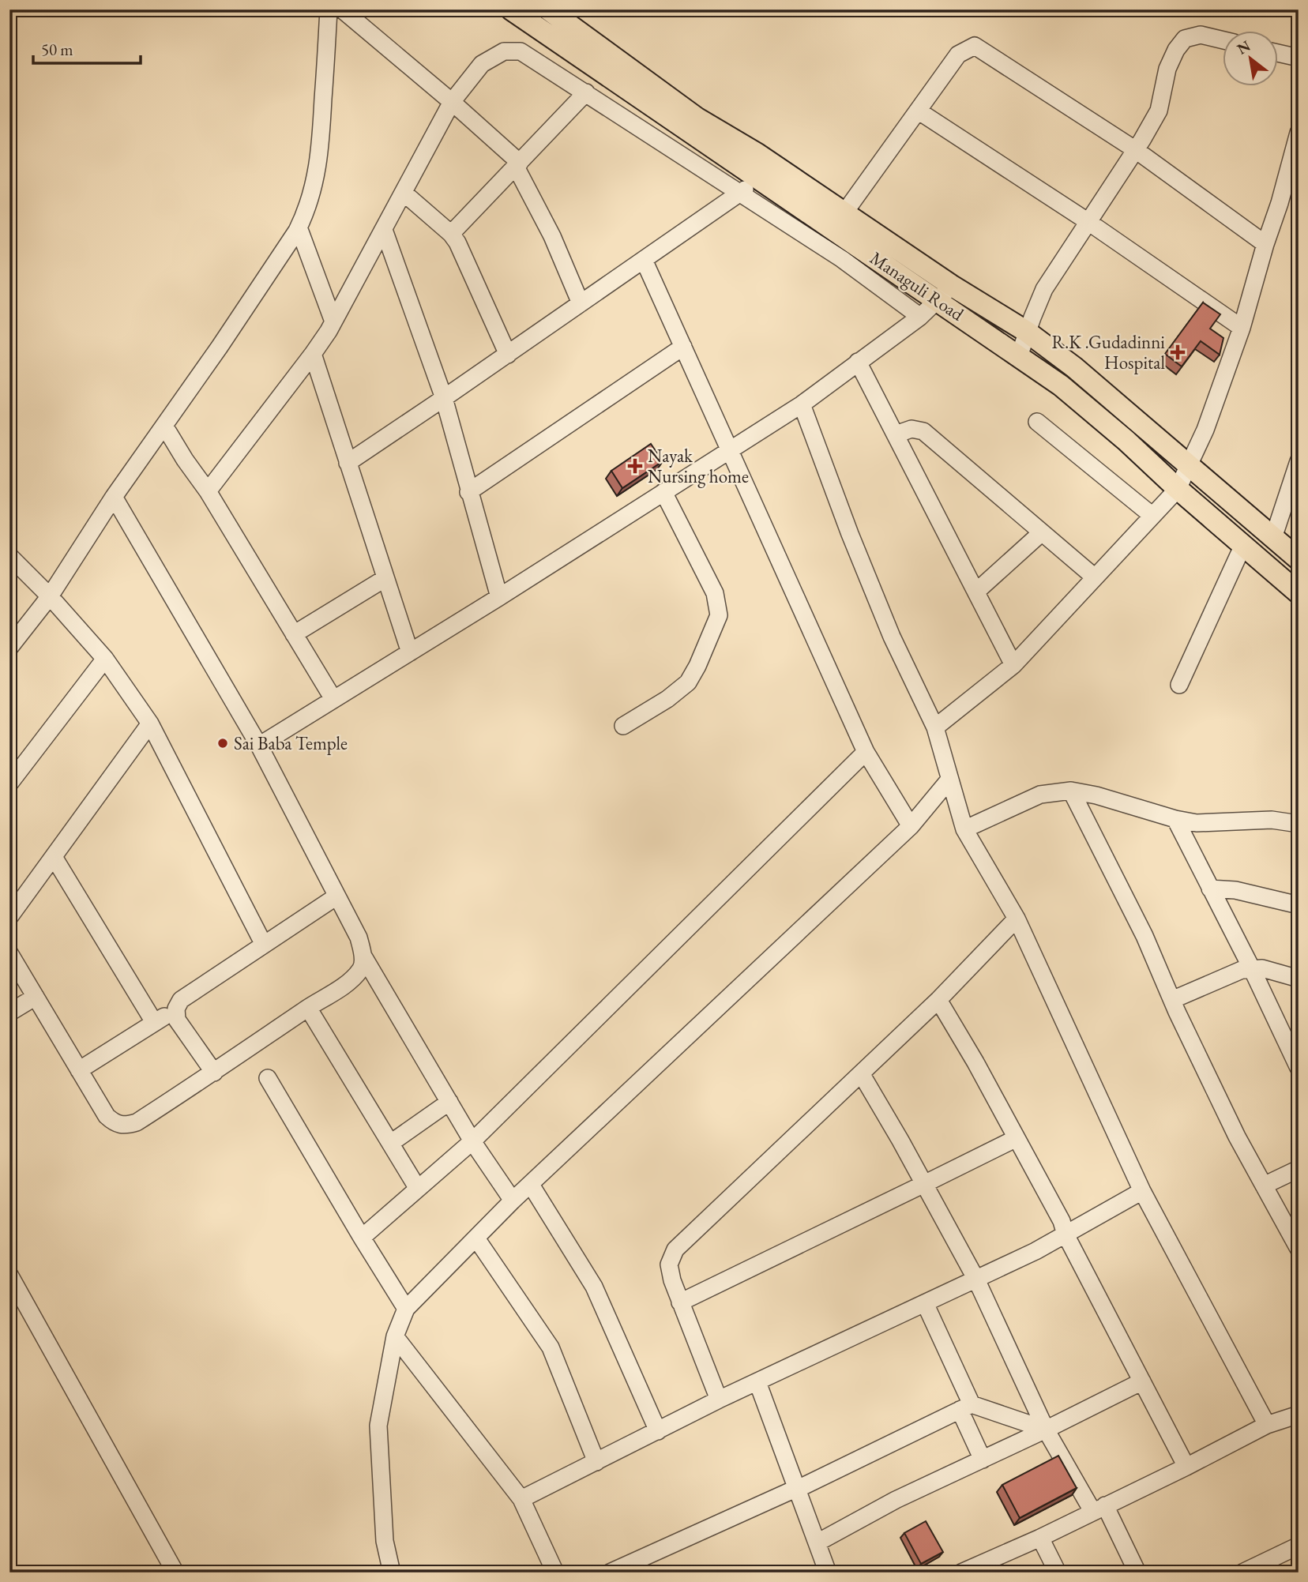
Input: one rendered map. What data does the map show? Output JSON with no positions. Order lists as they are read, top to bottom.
{
  "streets": {
    "main road": ["Managuli Road"]
  },
  "places": {
    "health": ["R.K .Gudadinni Hospital", "Nayak Nursing home"],
    "other": ["Sai Baba Temple"]
  },
  "scale_bar": "50 m",
  "north": "top left"
}
